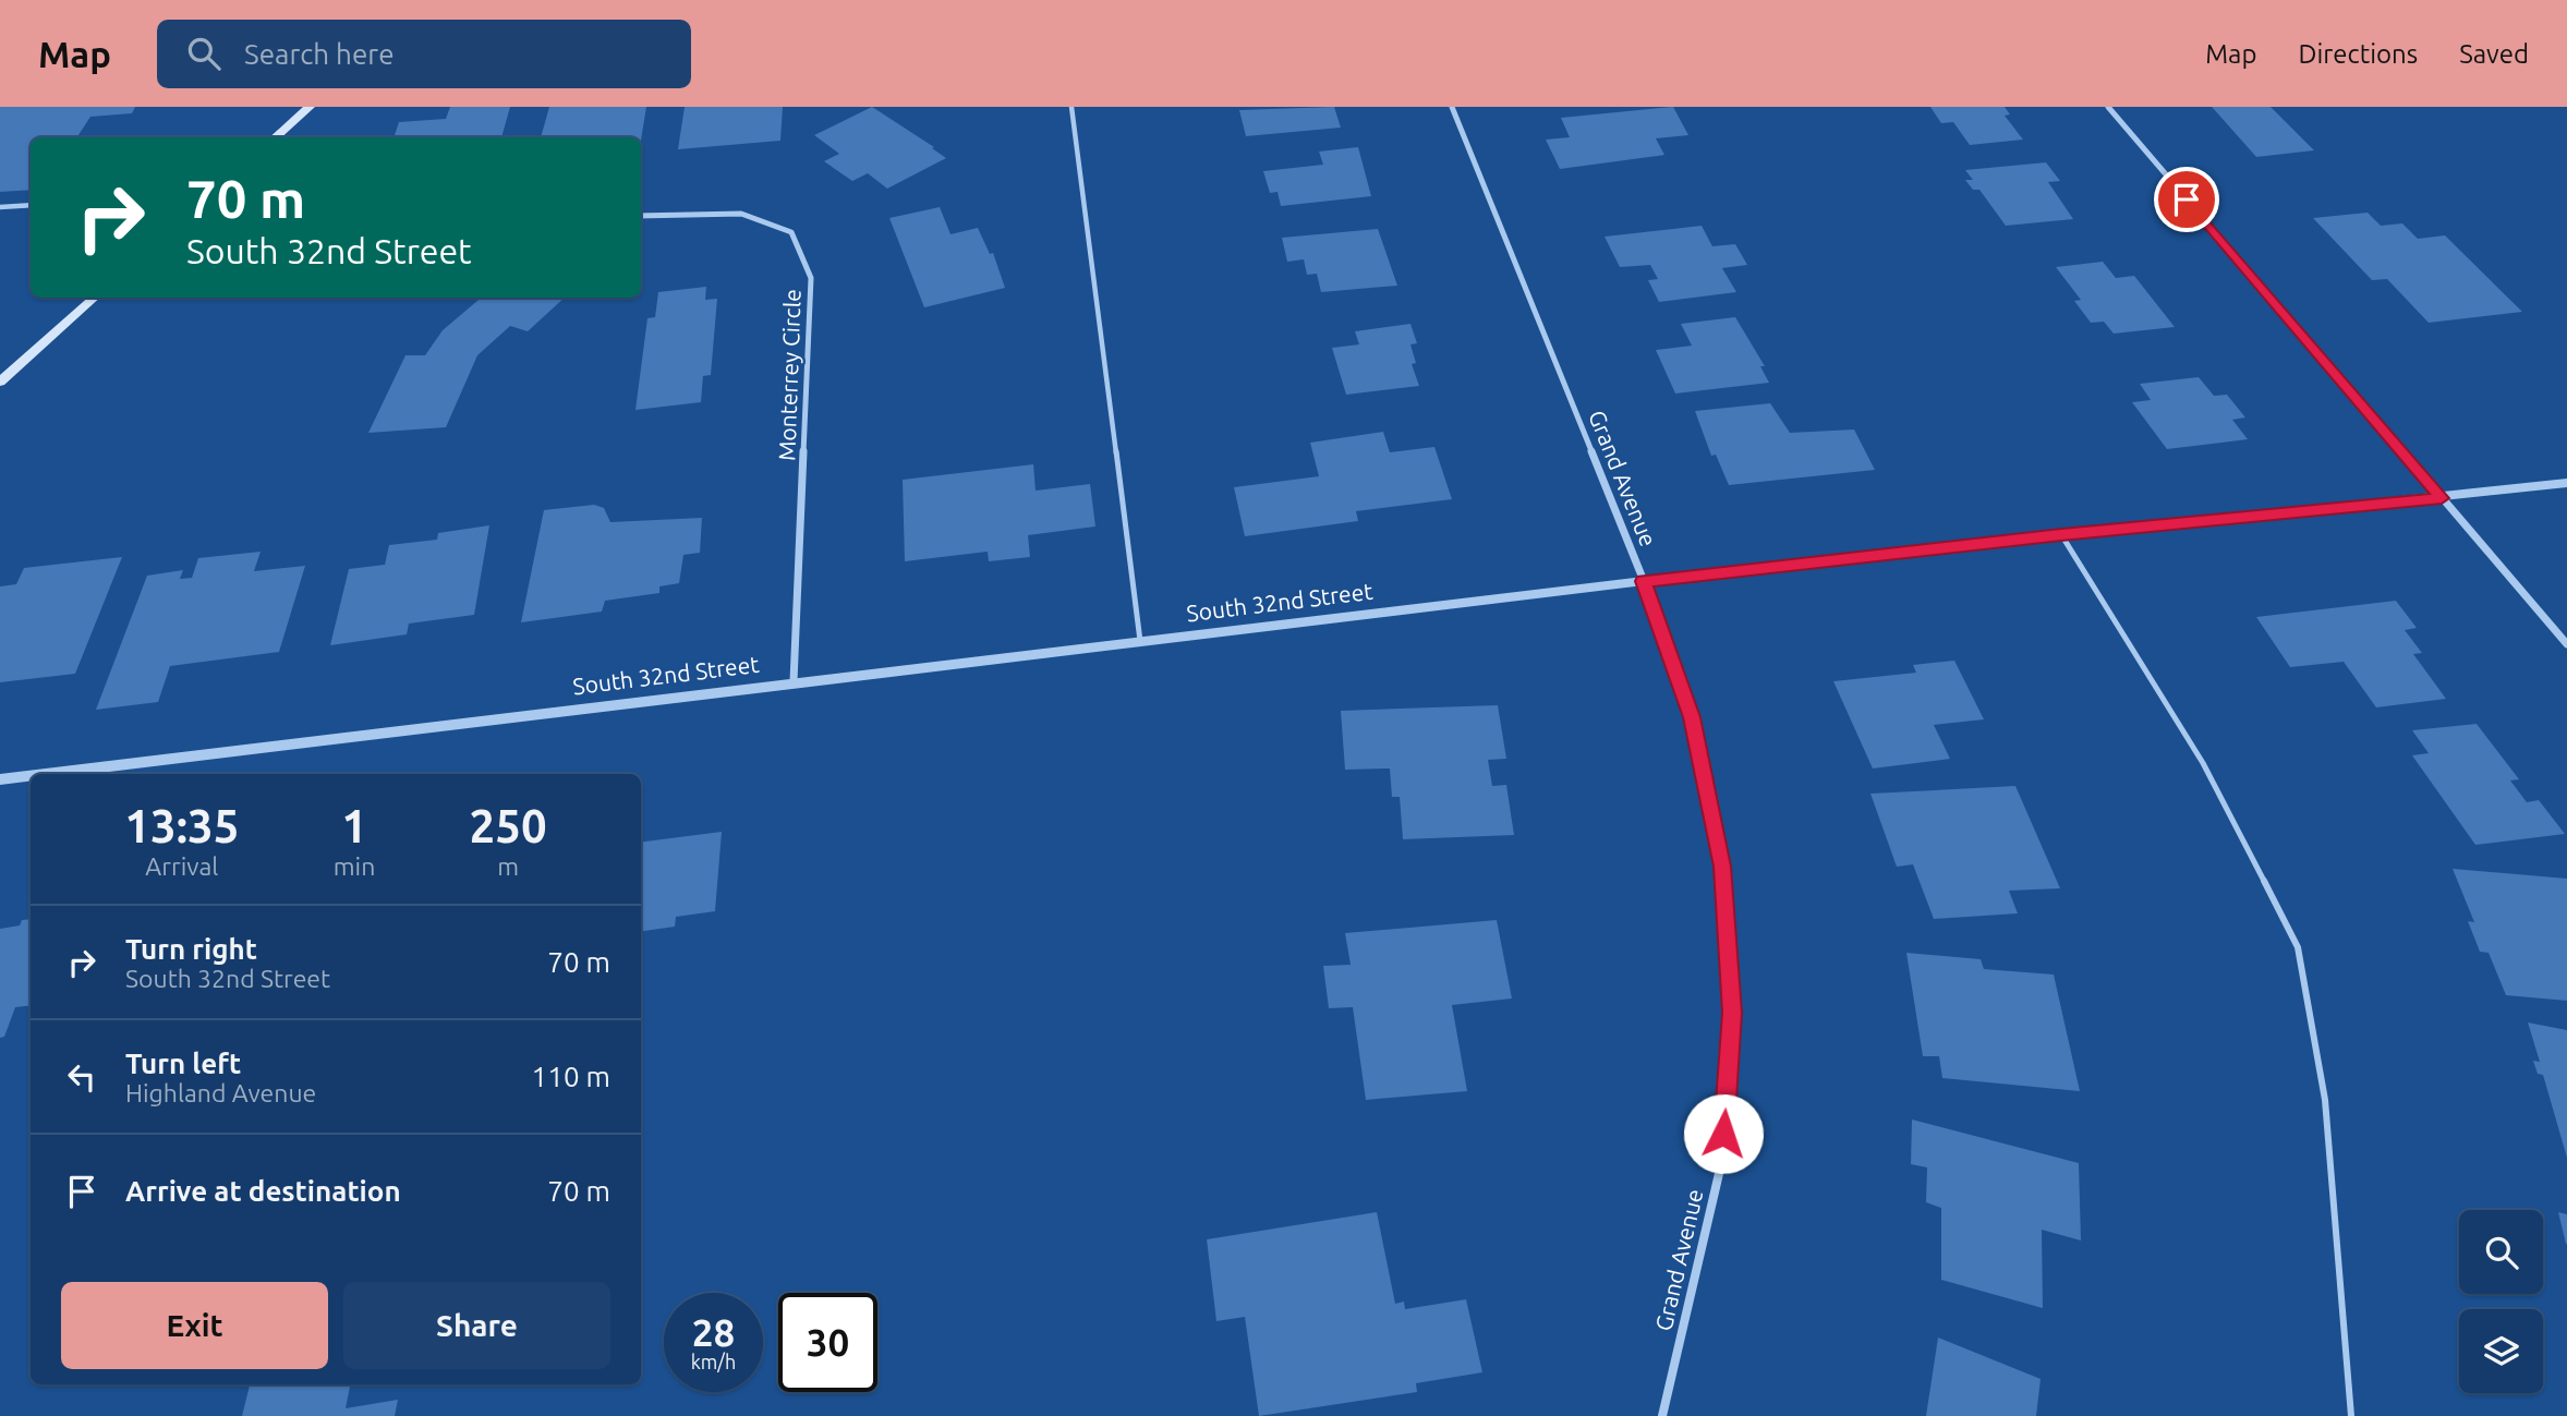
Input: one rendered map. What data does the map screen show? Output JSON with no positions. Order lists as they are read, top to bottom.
{
  "streets": {
    "street": ["Monterrey Circle", "Grand Avenue", "South 32nd Street"]
  },
  "crossings": [
    ["Monterrey Circle", "South 32nd Street"],
    ["Grand Avenue", "South 32nd Street"]
  ],
  "page": {
    "header": "Map",
    "search": "Search here",
    "nav": ["Map", "Directions", "Saved"],
    "turn": ["70 m", "South 32nd Street"],
    "eta": [
      "13:35",
      "Arrival",
      "1",
      "min",
      "250",
      "m"
    ],
    "list": [
      {
        "name": "Turn right",
        "note": "South 32nd Street",
        "value": "70 m"
      },
      {
        "name": "Turn left",
        "note": "Highland Avenue",
        "value": "110 m"
      },
      {
        "name": "Arrive at destination",
        "value": "70 m"
      }
    ],
    "buttons": ["Exit", "Share"],
    "speed": "28 km/h",
    "limit": "30"
  }
}
